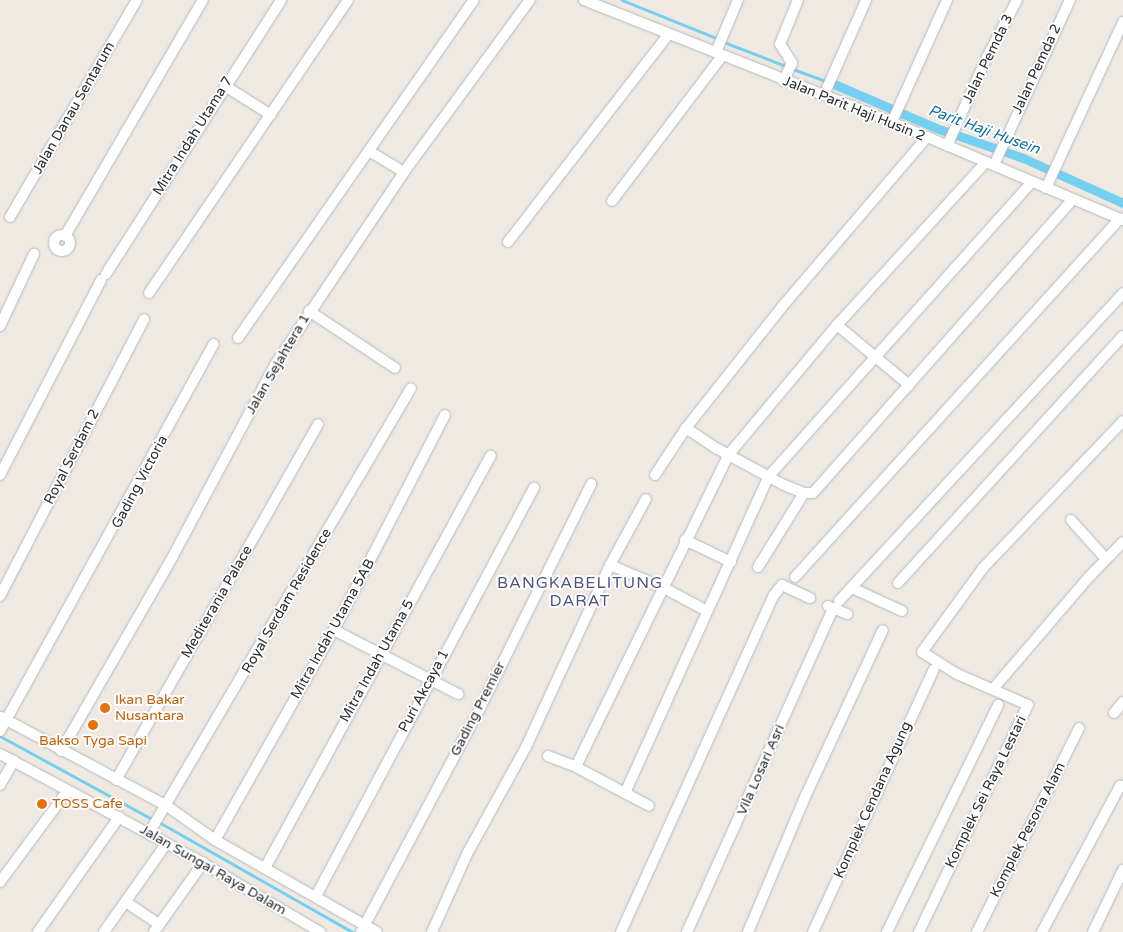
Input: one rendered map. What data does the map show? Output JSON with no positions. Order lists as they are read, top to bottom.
{
  "streets": {
    "street": [
      "Jalan Pemda 3",
      "Jalan Pemda 2",
      "Jalan Danau Sentarum",
      "Jalan Parit Haji Husin 2",
      "Mitra Indah Utama 7",
      "Jalan Sejahtera 1",
      "Royal Serdam 2",
      "Gading Victoria",
      "Royal Serdam Residence",
      "Mediterania Palace",
      "Mitra Indah Utama 5AB",
      "Mitra Indah Utama 5",
      "Puri Akcaya 1",
      "Gading Premier",
      "Vila Losari Asri",
      "Komplek Sei Raya Lestari",
      "Komplek Cendana Agung",
      "Komplek Pesona Alam",
      "Jalan Sungai Raya Dalam"
    ]
  },
  "crossings": [
    ["Jalan Pemda 3", "Jalan Parit Haji Husin 2"],
    ["Jalan Pemda 2", "Jalan Parit Haji Husin 2"],
    ["Royal Serdam Residence", "Jalan Sungai Raya Dalam"]
  ],
  "districts": ["BANGKABELITUNG DARAT"],
  "water": ["Parit Haji Husein"],
  "places": ["Ikan Bakar Nusantara", "Bakso Tyga Sapi", "TOSS Cafe"]
}
